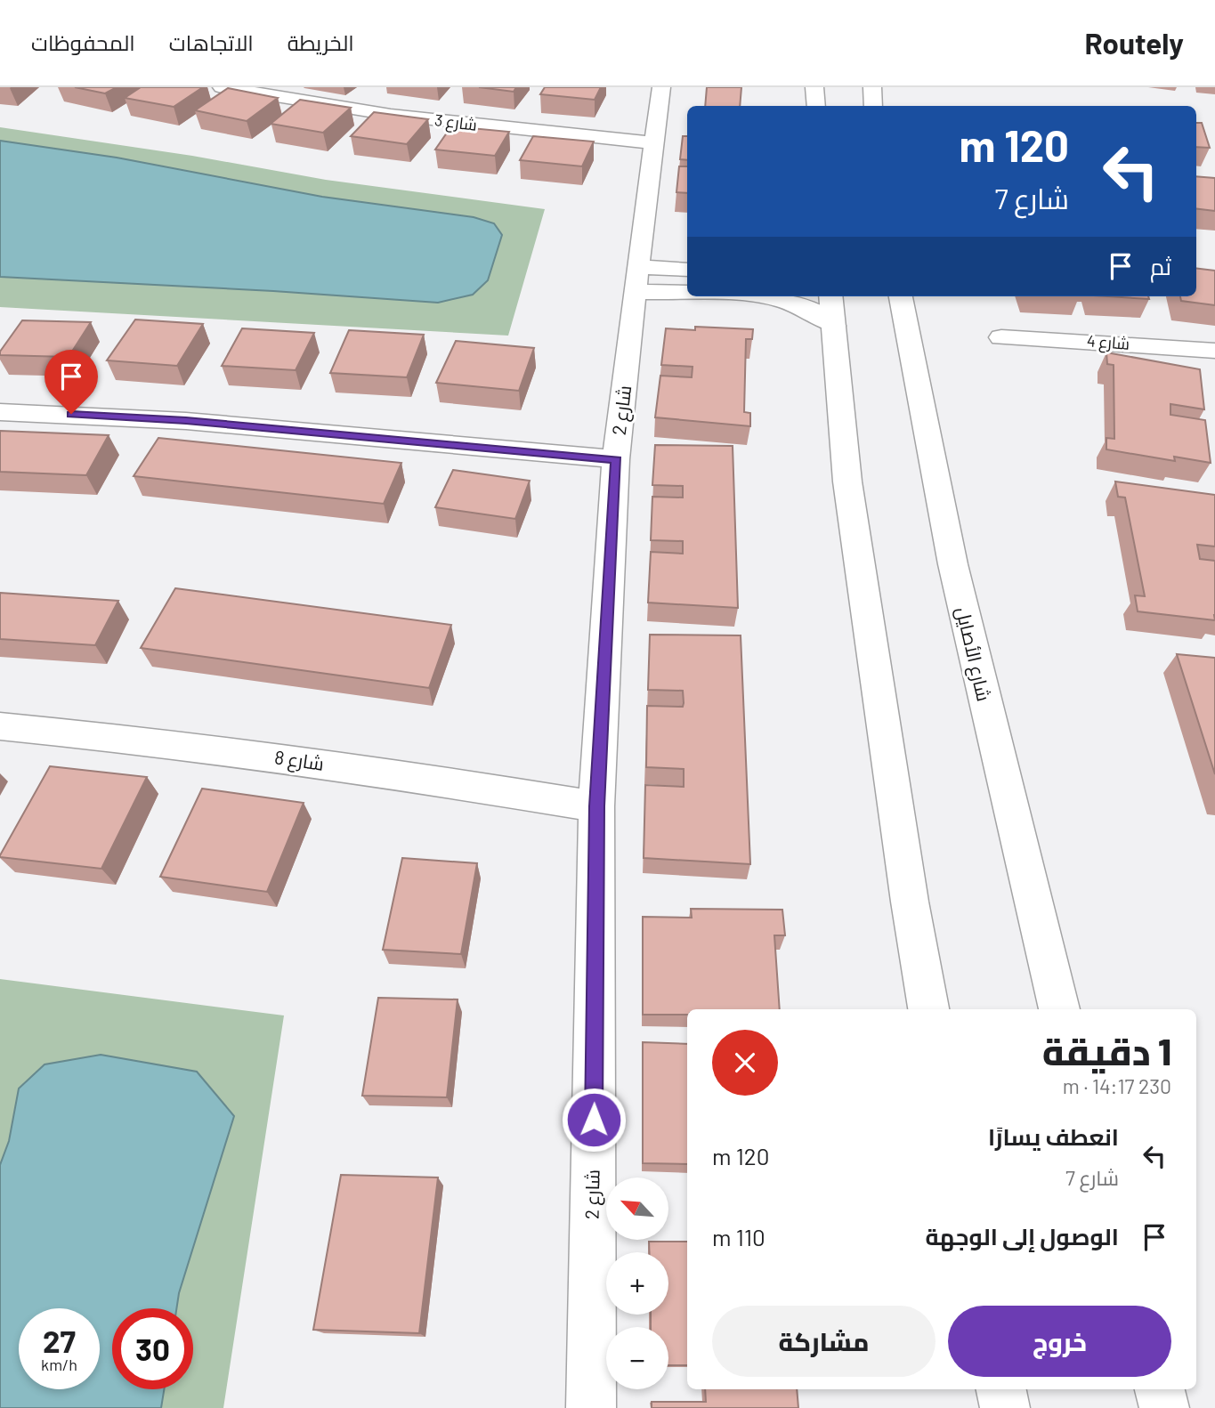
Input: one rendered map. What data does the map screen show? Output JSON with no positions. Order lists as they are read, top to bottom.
{
  "streets": {
    "street": [
      "شارع 3",
      "شارع 4",
      "شارع 2",
      "شارع الأصايل",
      "شارع 8"
    ]
  },
  "crossings": [
    ["شارع 3", "شارع 2"],
    ["شارع 2", "شارع 8"]
  ],
  "north": "top left",
  "page": {
    "header": "Routely",
    "nav": ["الخريطة", "الاتجاهات", "المحفوظات"],
    "turn": ["120 m", "شارع 7"],
    "then": "ثم",
    "heading": ["1 دقيقة", "230 m · 14:17"],
    "list": [
      {
        "name": "انعطف يسارًا",
        "note": "شارع 7",
        "value": "120 m"
      },
      {
        "name": "الوصول إلى الوجهة",
        "value": "110 m"
      }
    ],
    "map_buttons": ["+", "−"],
    "buttons": ["خروج", "مشاركة"],
    "speed": "27 km/h",
    "limit": "30"
  }
}
